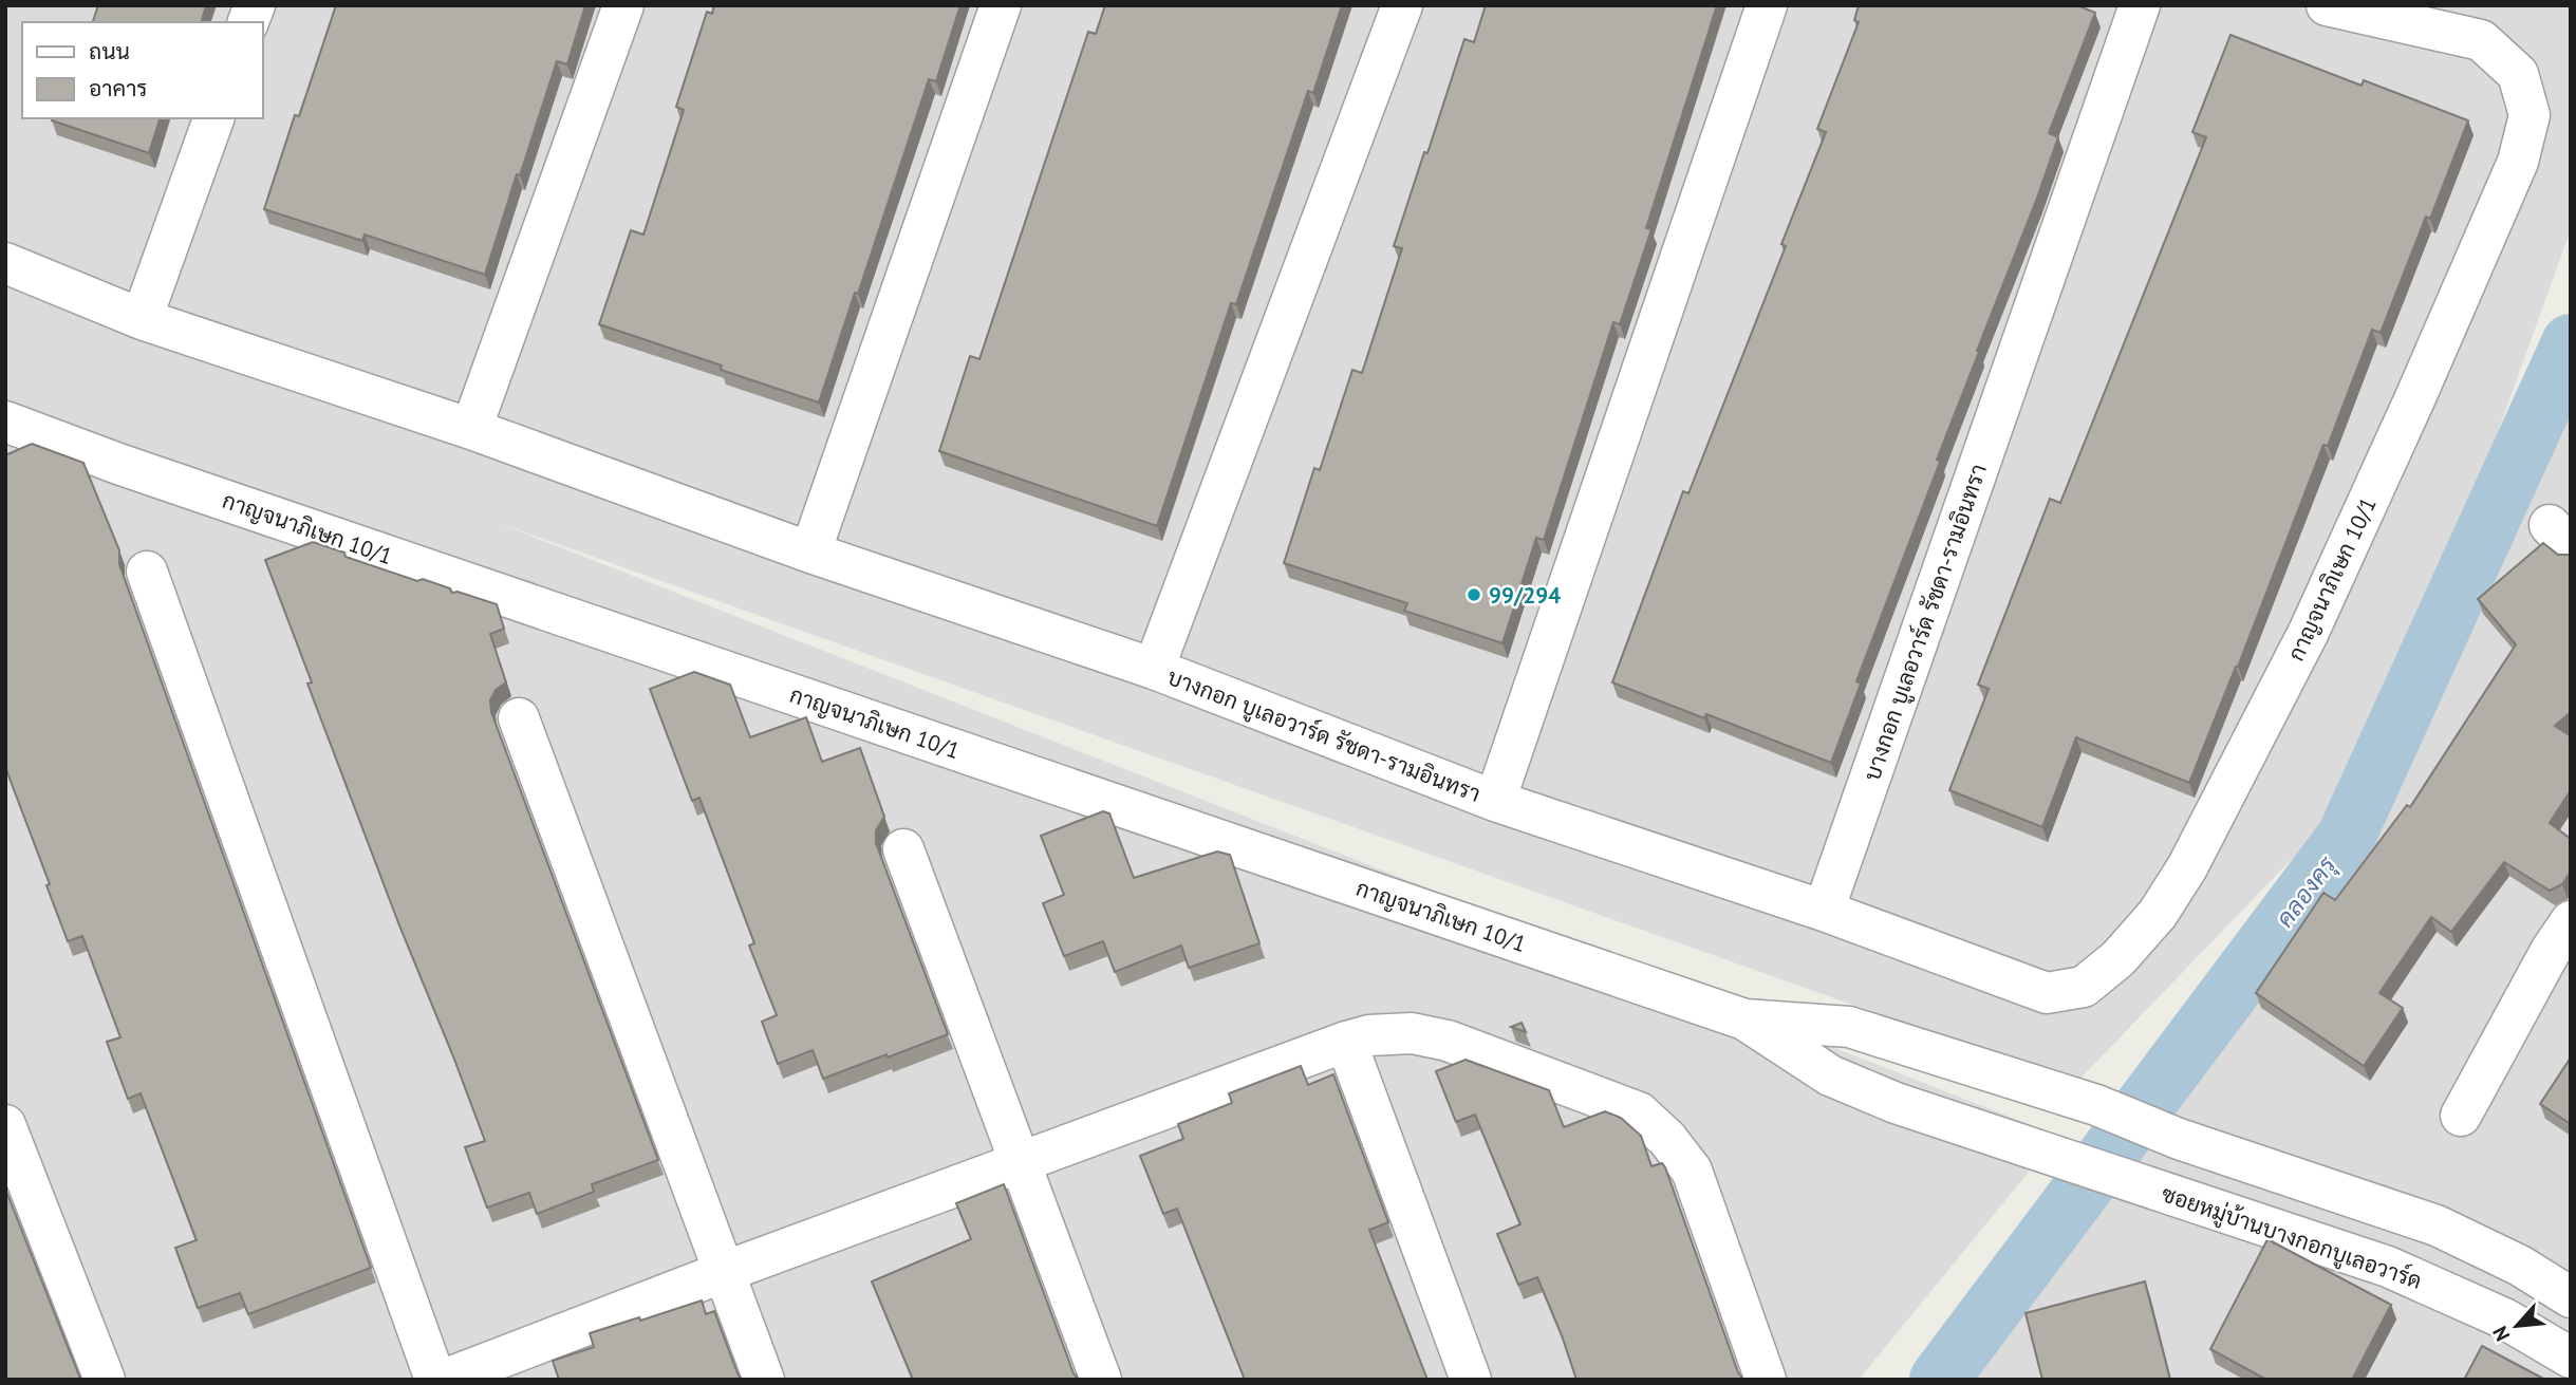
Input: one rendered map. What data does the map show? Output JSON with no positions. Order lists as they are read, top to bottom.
{
  "streets": {
    "street": ["กาญจนาภิเษก 10/1", "บางกอก บูเลอวาร์ด รัชดา-รามอินทรา", "ซอยหมู่บ้านบางกอกบูเลอวาร์ด"]
  },
  "crossings": [
    ["กาญจนาภิเษก 10/1", "บางกอก บูเลอวาร์ด รัชดา-รามอินทรา"],
    ["กาญจนาภิเษก 10/1", "ซอยหมู่บ้านบางกอกบูเลอวาร์ด"]
  ],
  "water": ["คลองครุ"],
  "places": ["99/294"],
  "legend": ["ถนน", "อาคาร"],
  "north": "bottom left"
}
